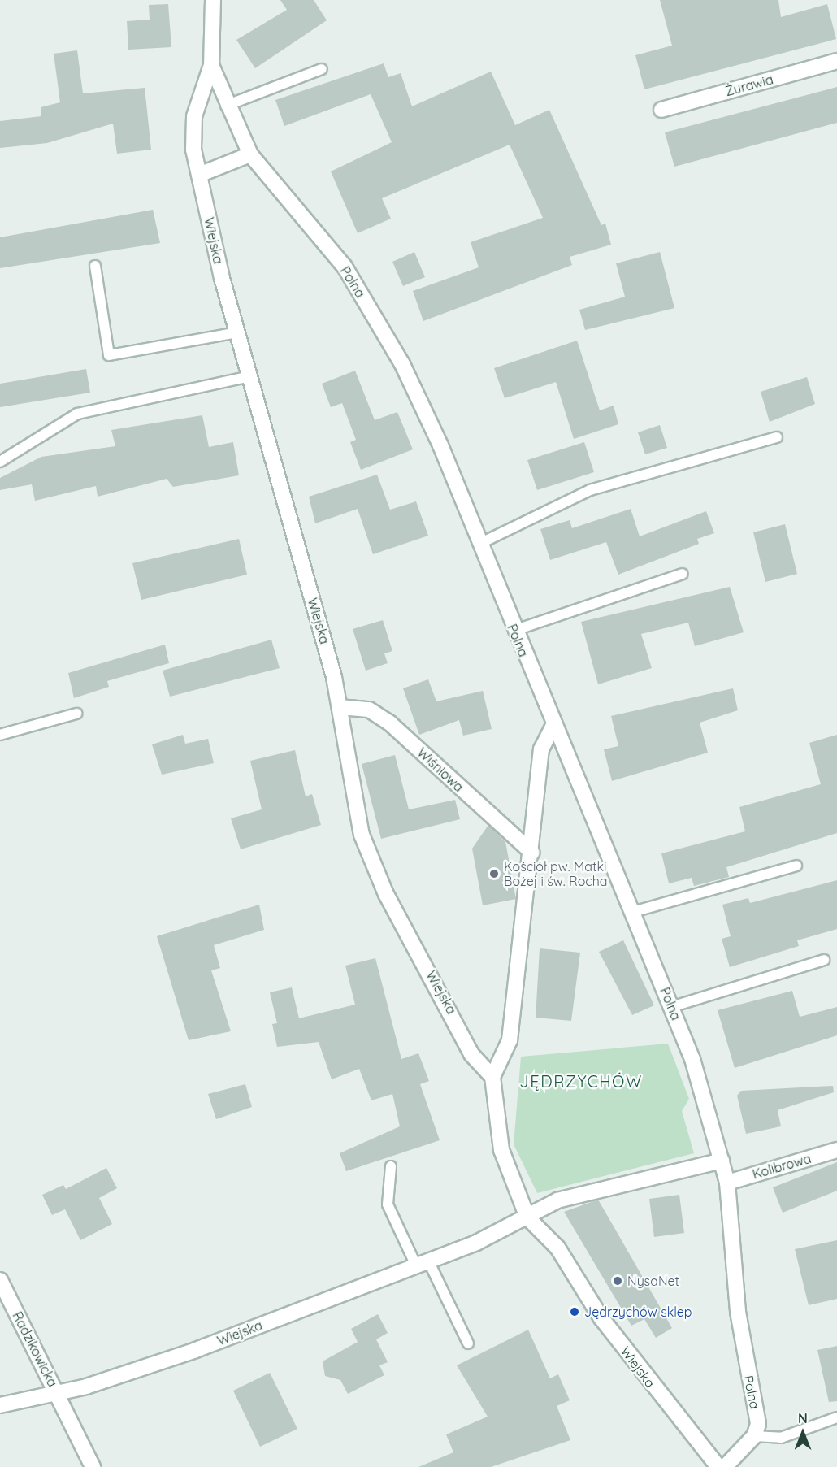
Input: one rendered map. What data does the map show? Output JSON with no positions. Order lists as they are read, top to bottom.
{
  "streets": {
    "street": [
      "Żurawia",
      "Wiejska",
      "Polna",
      "Wiśniowa",
      "Kolibrowa",
      "Radzikowicka"
    ]
  },
  "crossings": [
    ["Wiejska", "Polna"],
    ["Wiejska", "Wiśniowa"],
    ["Wiejska", "Radzikowicka"],
    ["Polna", "Kolibrowa"]
  ],
  "districts": ["JĘDRZYCHÓW"],
  "places": ["Kościół pw. Matki Bożej i św. Rocha", "NysaNet", "Jędrzychów sklep"],
  "north": "top"
}
